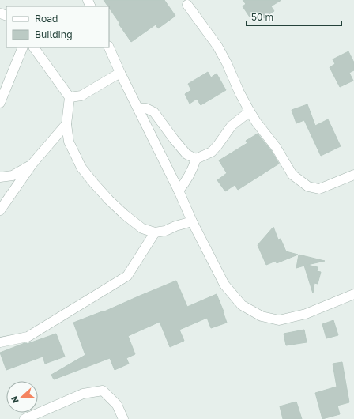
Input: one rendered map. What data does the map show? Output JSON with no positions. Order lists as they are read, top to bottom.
{
  "legend": ["Road", "Building"],
  "scale_bar": "50 m",
  "north": "left"
}
